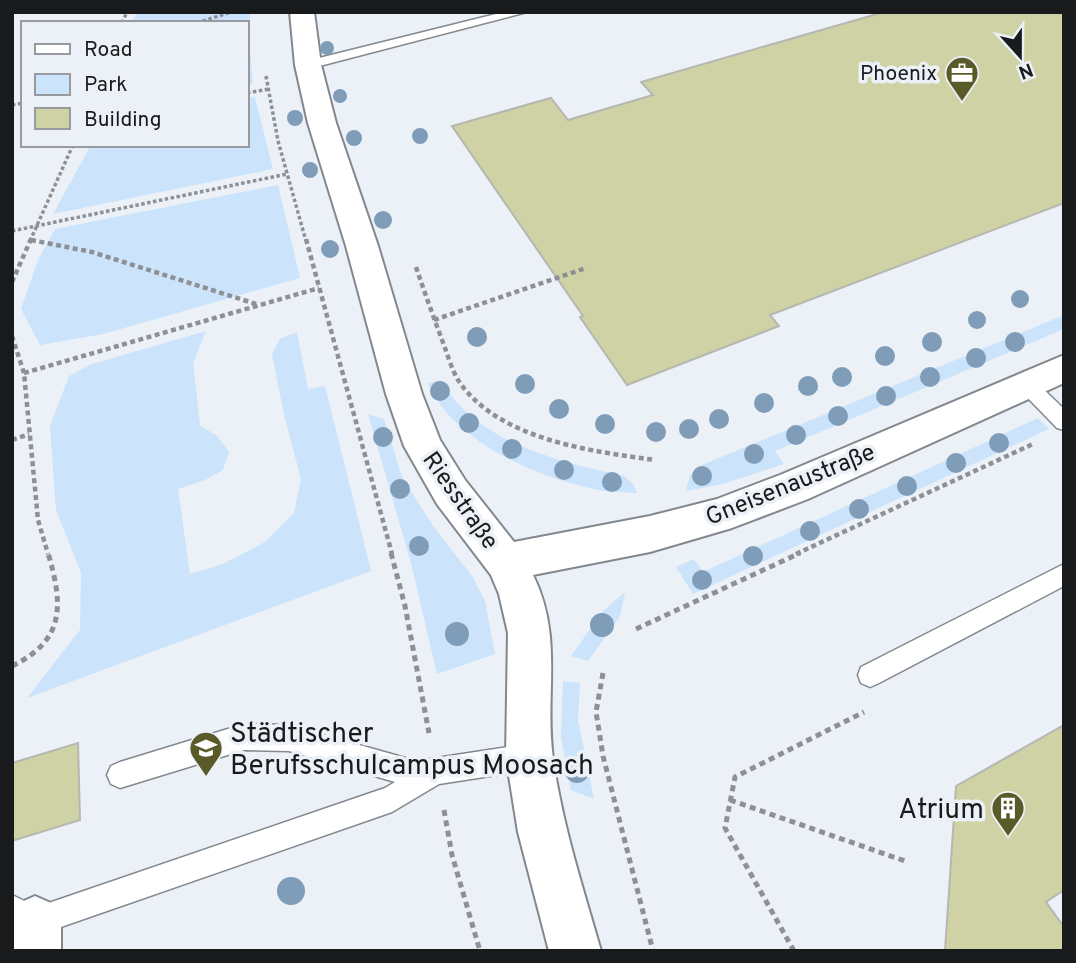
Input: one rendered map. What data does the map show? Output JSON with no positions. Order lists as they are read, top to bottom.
{
  "streets": {
    "street": ["Gneisenaustraße", "Riesstraße"]
  },
  "crossings": [
    ["Gneisenaustraße", "Riesstraße"]
  ],
  "places": {
    "office": ["Phoenix"],
    "school or university": ["Städtischer Berufsschulcampus Moosach"],
    "building": ["Atrium"]
  },
  "legend": ["Road", "Park", "Building"],
  "north": "bottom"
}
